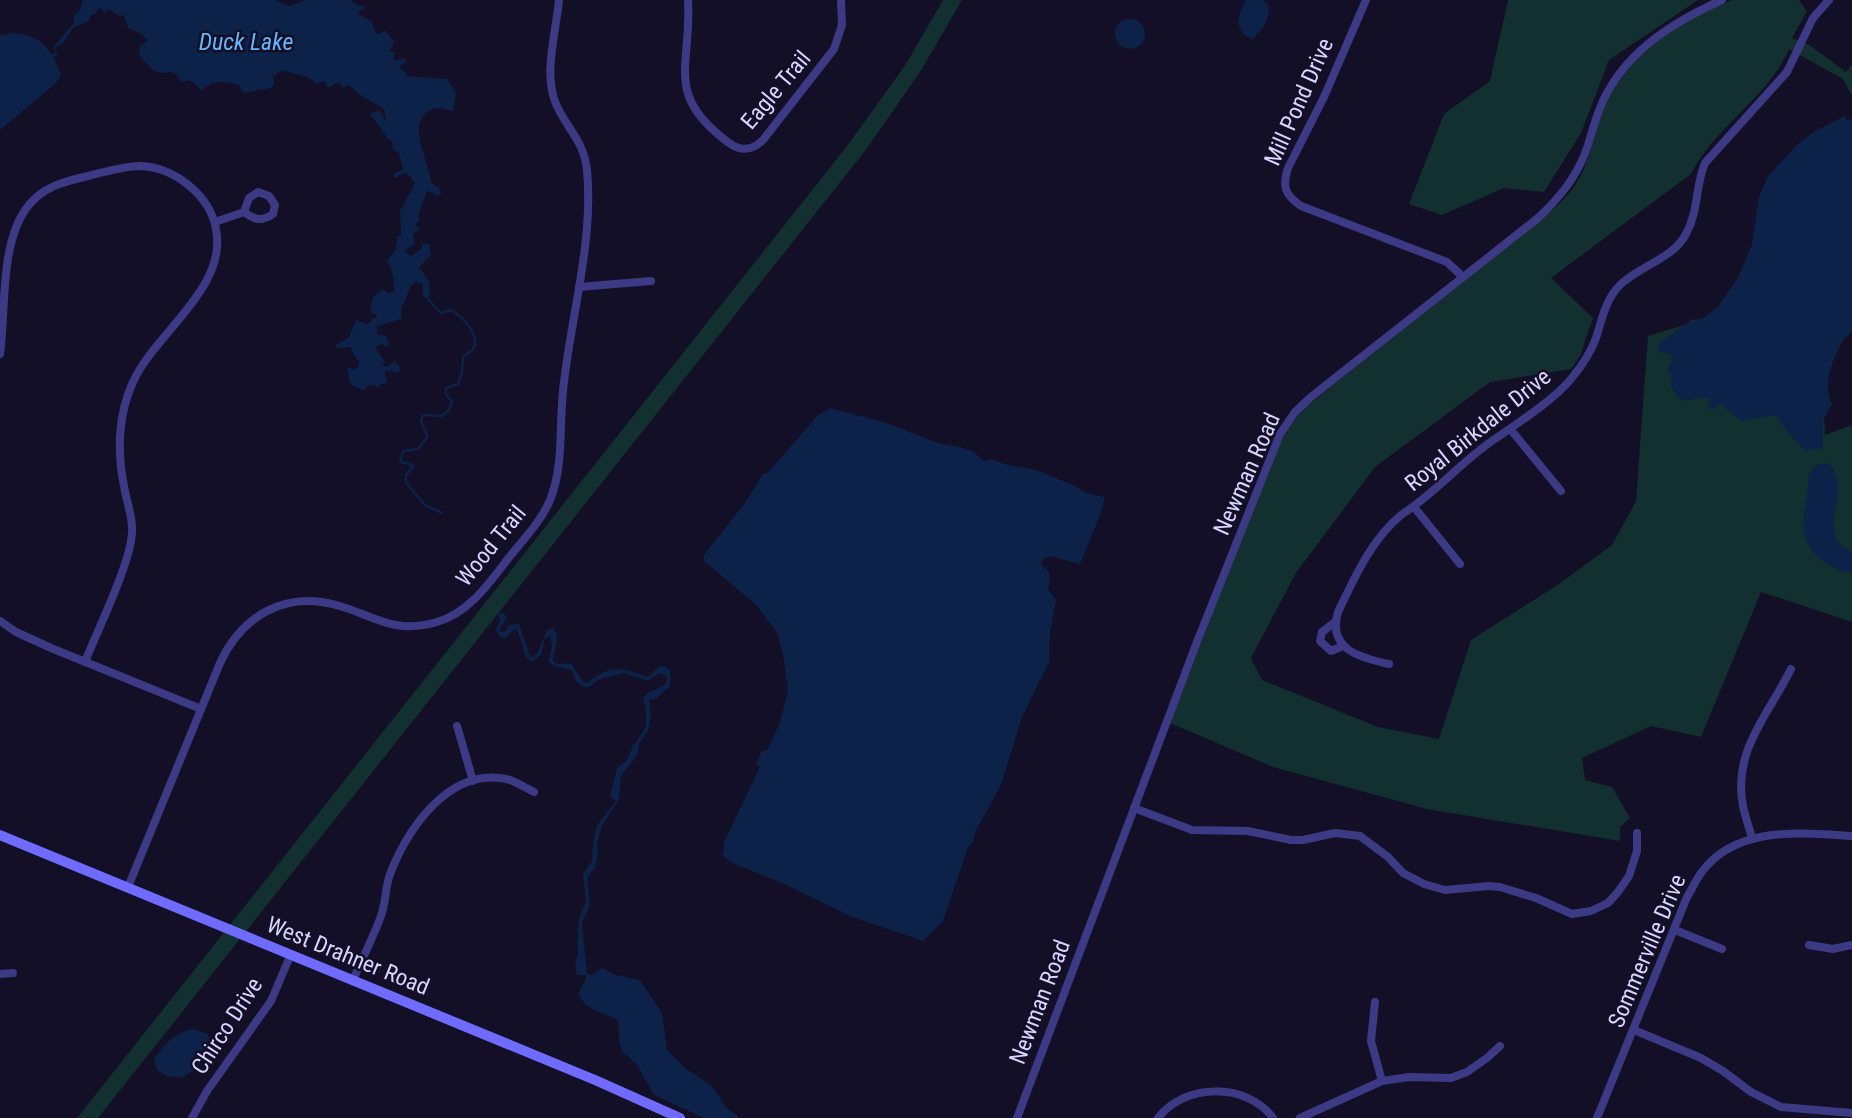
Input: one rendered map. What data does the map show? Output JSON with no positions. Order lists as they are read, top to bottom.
{
  "streets": {
    "street": [
      "Eagle Trail",
      "Mill Pond Drive",
      "Royal Birkdale Drive",
      "Newman Road",
      "Wood Trail",
      "Sommerville Drive",
      "West Drahner Road",
      "Chirco Drive"
    ]
  },
  "crossings": [
    ["Mill Pond Drive", "Newman Road"],
    ["Wood Trail", "West Drahner Road"],
    ["West Drahner Road", "Chirco Drive"]
  ],
  "water": ["Duck Lake"]
}
